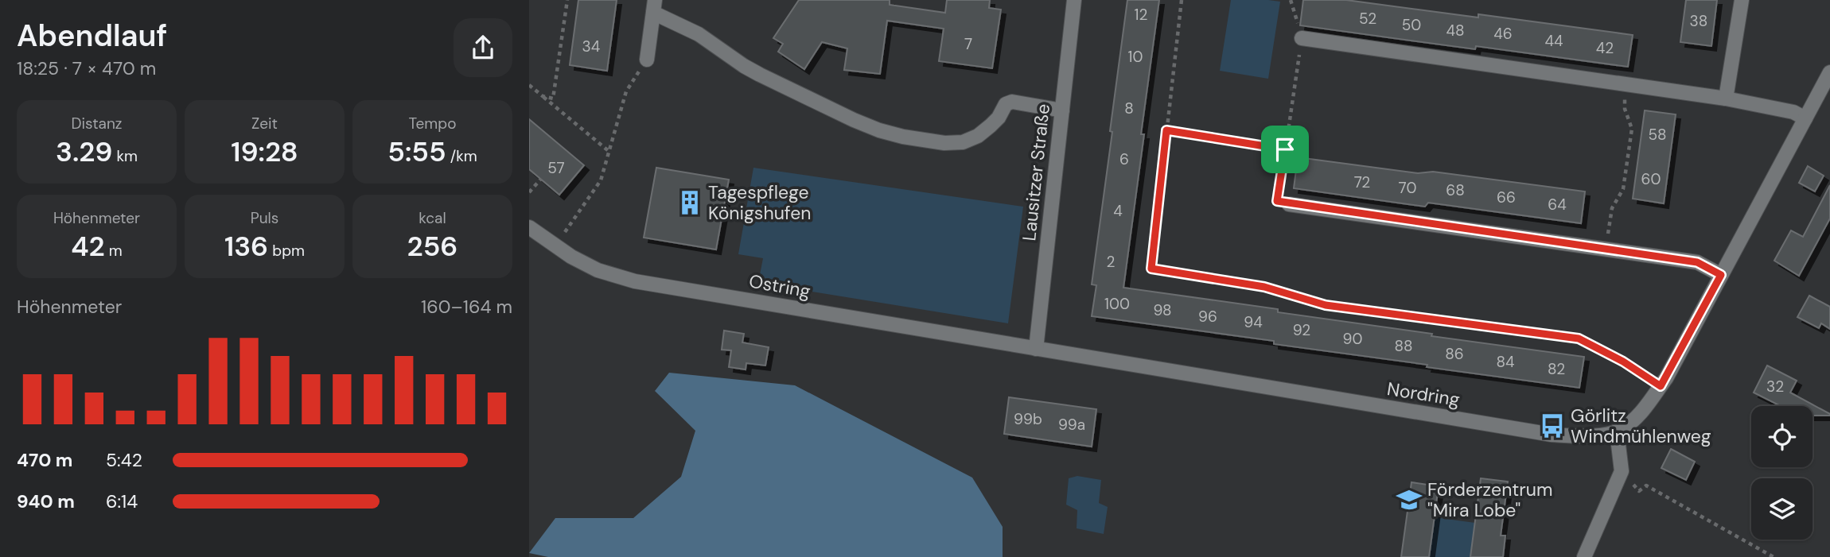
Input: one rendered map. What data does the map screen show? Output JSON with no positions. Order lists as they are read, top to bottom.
{
  "streets": {
    "street": ["Lausitzer Straße", "Ostring", "Nordring"]
  },
  "crossings": [
    ["Lausitzer Straße", "Ostring"],
    ["Lausitzer Straße", "Nordring"],
    ["Ostring", "Nordring"]
  ],
  "places": {
    "building": ["Tagespflege Königshufen"],
    "bus stop": ["Görlitz Windmühlenweg"],
    "school or university": ["Förderzentrum \"Mira Lobe\""]
  },
  "house_numbers": [
    "12",
    "52",
    "38",
    "50",
    "48",
    "46",
    "44",
    "7",
    "34",
    "42",
    "10",
    "8",
    "58",
    "6",
    "57",
    "60",
    "72",
    "70",
    "68",
    "66",
    "64",
    "4",
    "2",
    "100",
    "98",
    "96",
    "94",
    "92",
    "90",
    "88",
    "86",
    "84",
    "82",
    "32",
    "99b",
    "99a"
  ],
  "page": {
    "heading": ["Abendlauf", "18:25 · 7 × 470 m"],
    "stats": [
      ["Distanz", "3.29 km"],
      ["Zeit", "19:28"],
      ["Tempo", "5:55 /km"],
      ["Höhenmeter", "42 m"],
      ["Puls", "136 bpm"],
      ["kcal", "256"]
    ],
    "chart": ["Höhenmeter", "160–164 m"],
    "list": [
      {
        "name": "470 m",
        "note": "5:42"
      },
      {
        "name": "940 m",
        "note": "6:14"
      }
    ]
  }
}
